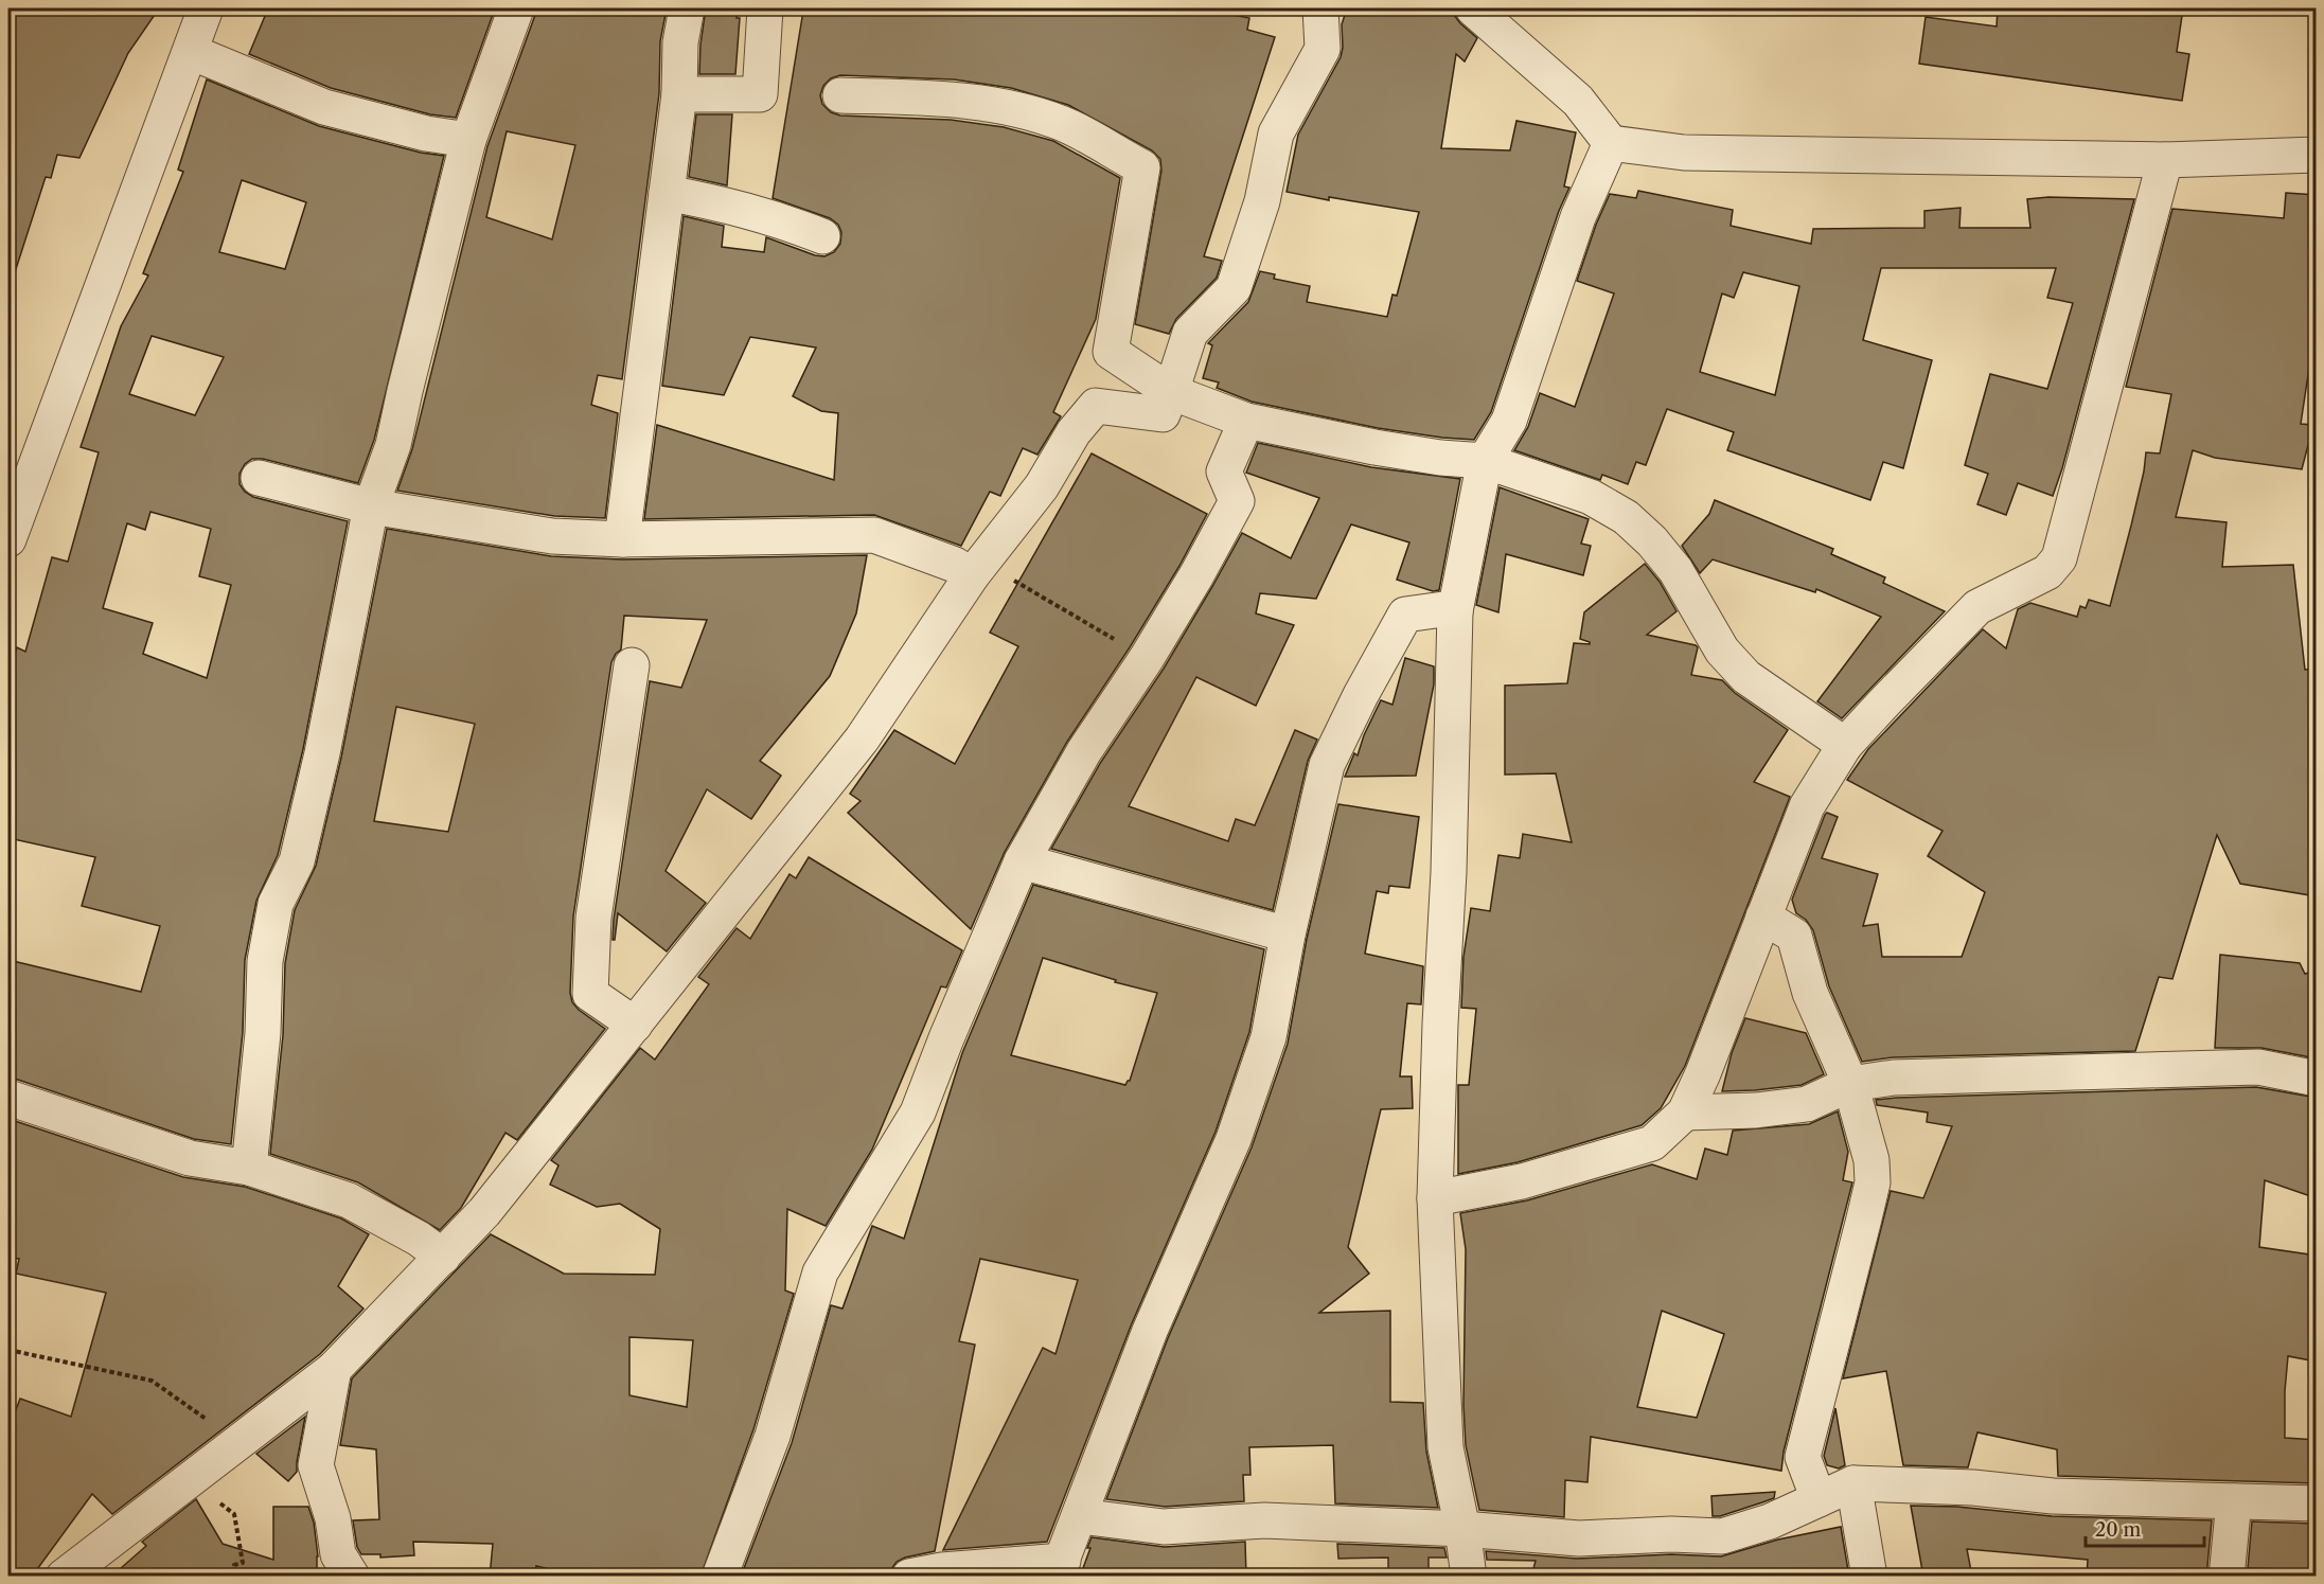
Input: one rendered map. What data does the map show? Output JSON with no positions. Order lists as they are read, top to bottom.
{
  "scale_bar": "20 m"
}
